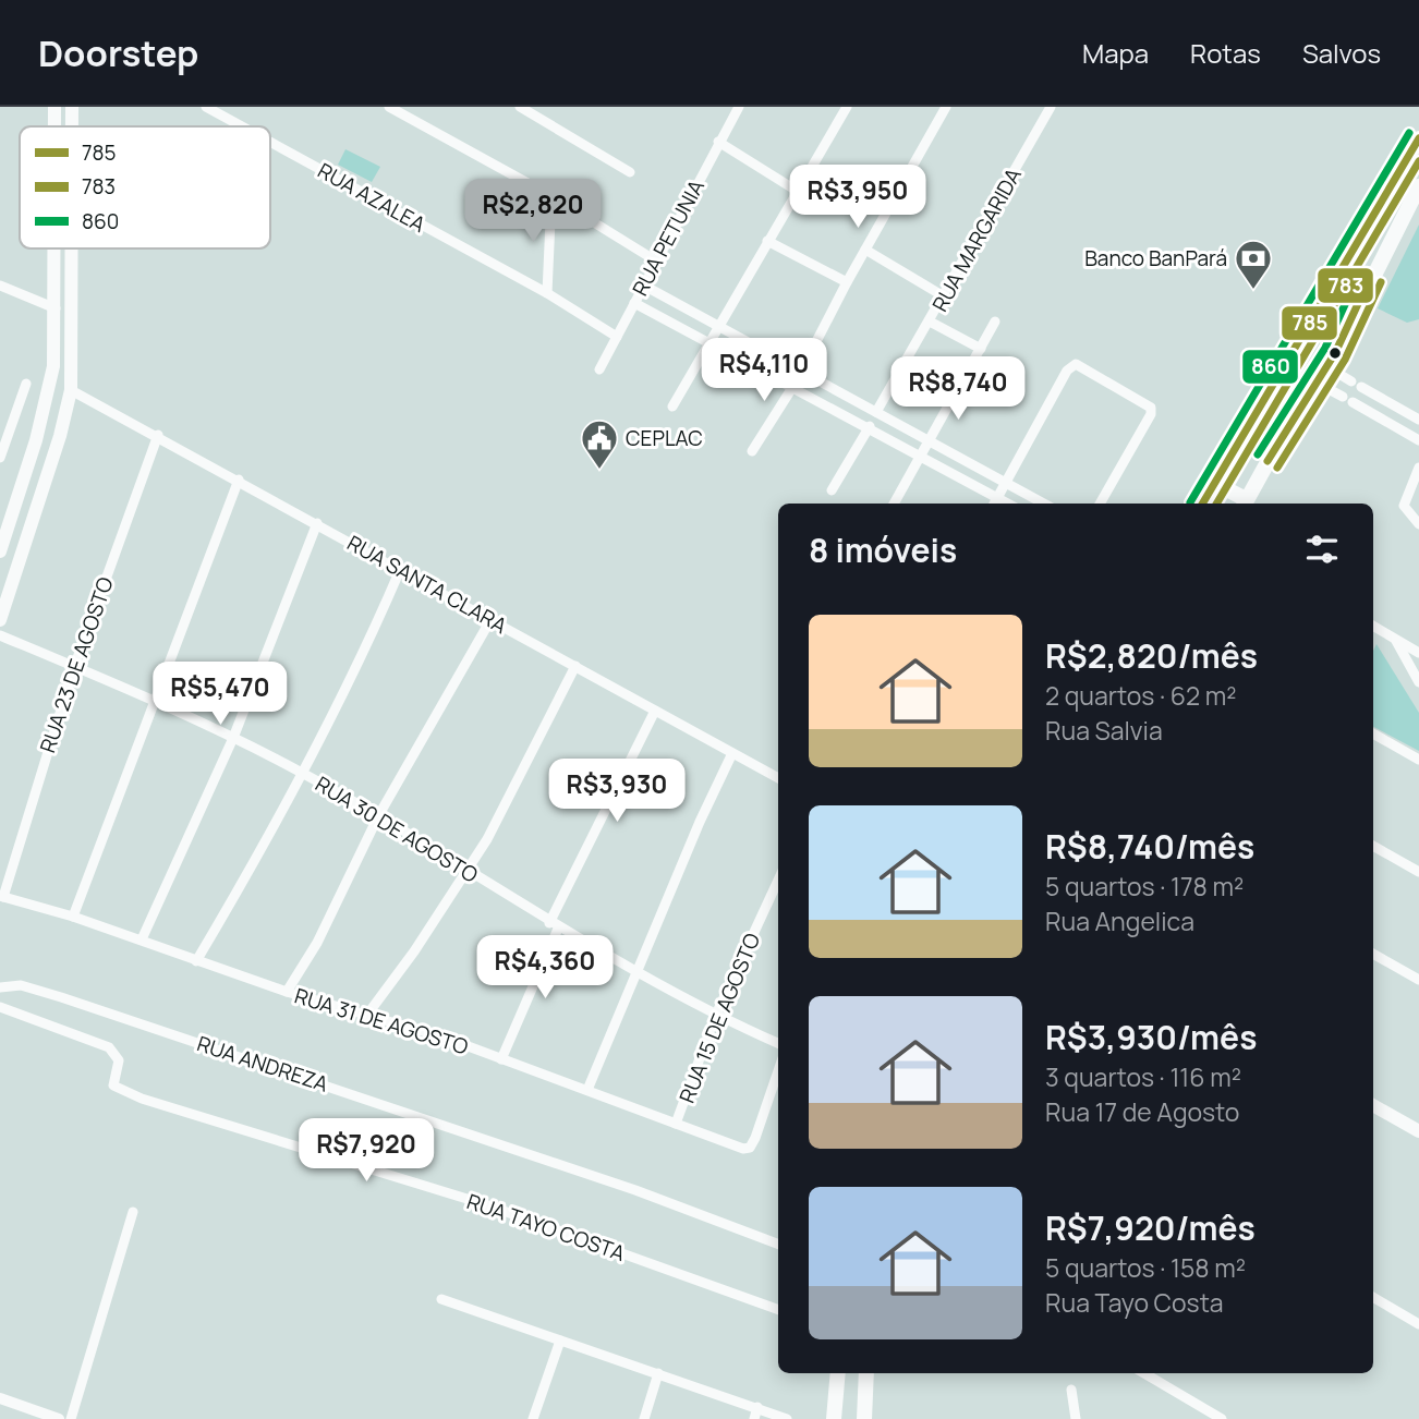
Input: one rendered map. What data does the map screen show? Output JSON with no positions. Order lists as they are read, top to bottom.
{
  "streets": {
    "street": [
      "RUA AZALEA",
      "RUA PETUNIA",
      "RUA MARGARIDA",
      "RUA SANTA CLARA",
      "RUA 23 DE AGOSTO",
      "RUA 30 DE AGOSTO",
      "RUA 15 DE AGOSTO",
      "RUA 31 DE AGOSTO",
      "RUA ANDREZA",
      "RUA TAYO COSTA"
    ]
  },
  "crossings": [
    ["RUA AZALEA", "RUA PETUNIA"],
    ["RUA SANTA CLARA", "RUA 23 DE AGOSTO"],
    ["RUA 23 DE AGOSTO", "RUA 30 DE AGOSTO"],
    ["RUA 23 DE AGOSTO", "RUA 31 DE AGOSTO"],
    ["RUA 30 DE AGOSTO", "RUA 15 DE AGOSTO"],
    ["RUA 15 DE AGOSTO", "RUA 31 DE AGOSTO"]
  ],
  "places": {
    "bank": ["Banco BanPará"],
    "public building": ["CEPLAC"]
  },
  "lines": ["transit line 860", "transit line 785", "transit line 783"],
  "legend": ["785", "783", "860"],
  "page": {
    "header": "Doorstep",
    "nav": ["Mapa", "Rotas", "Salvos"],
    "price": [
      "R$3,950",
      "R$2,820",
      "R$4,110",
      "R$8,740",
      "R$5,470",
      "R$3,930",
      "R$4,360",
      "R$7,920"
    ],
    "heading": "8 imóveis",
    "list": [
      {
        "name": "R$2,820/mês",
        "note": "2 quartos · 62 m² · Rua Salvia"
      },
      {
        "name": "R$8,740/mês",
        "note": "5 quartos · 178 m² · Rua Angelica"
      },
      {
        "name": "R$3,930/mês",
        "note": "3 quartos · 116 m² · Rua 17 de Agosto"
      },
      {
        "name": "R$7,920/mês",
        "note": "5 quartos · 158 m² · Rua Tayo Costa"
      }
    ]
  }
}
